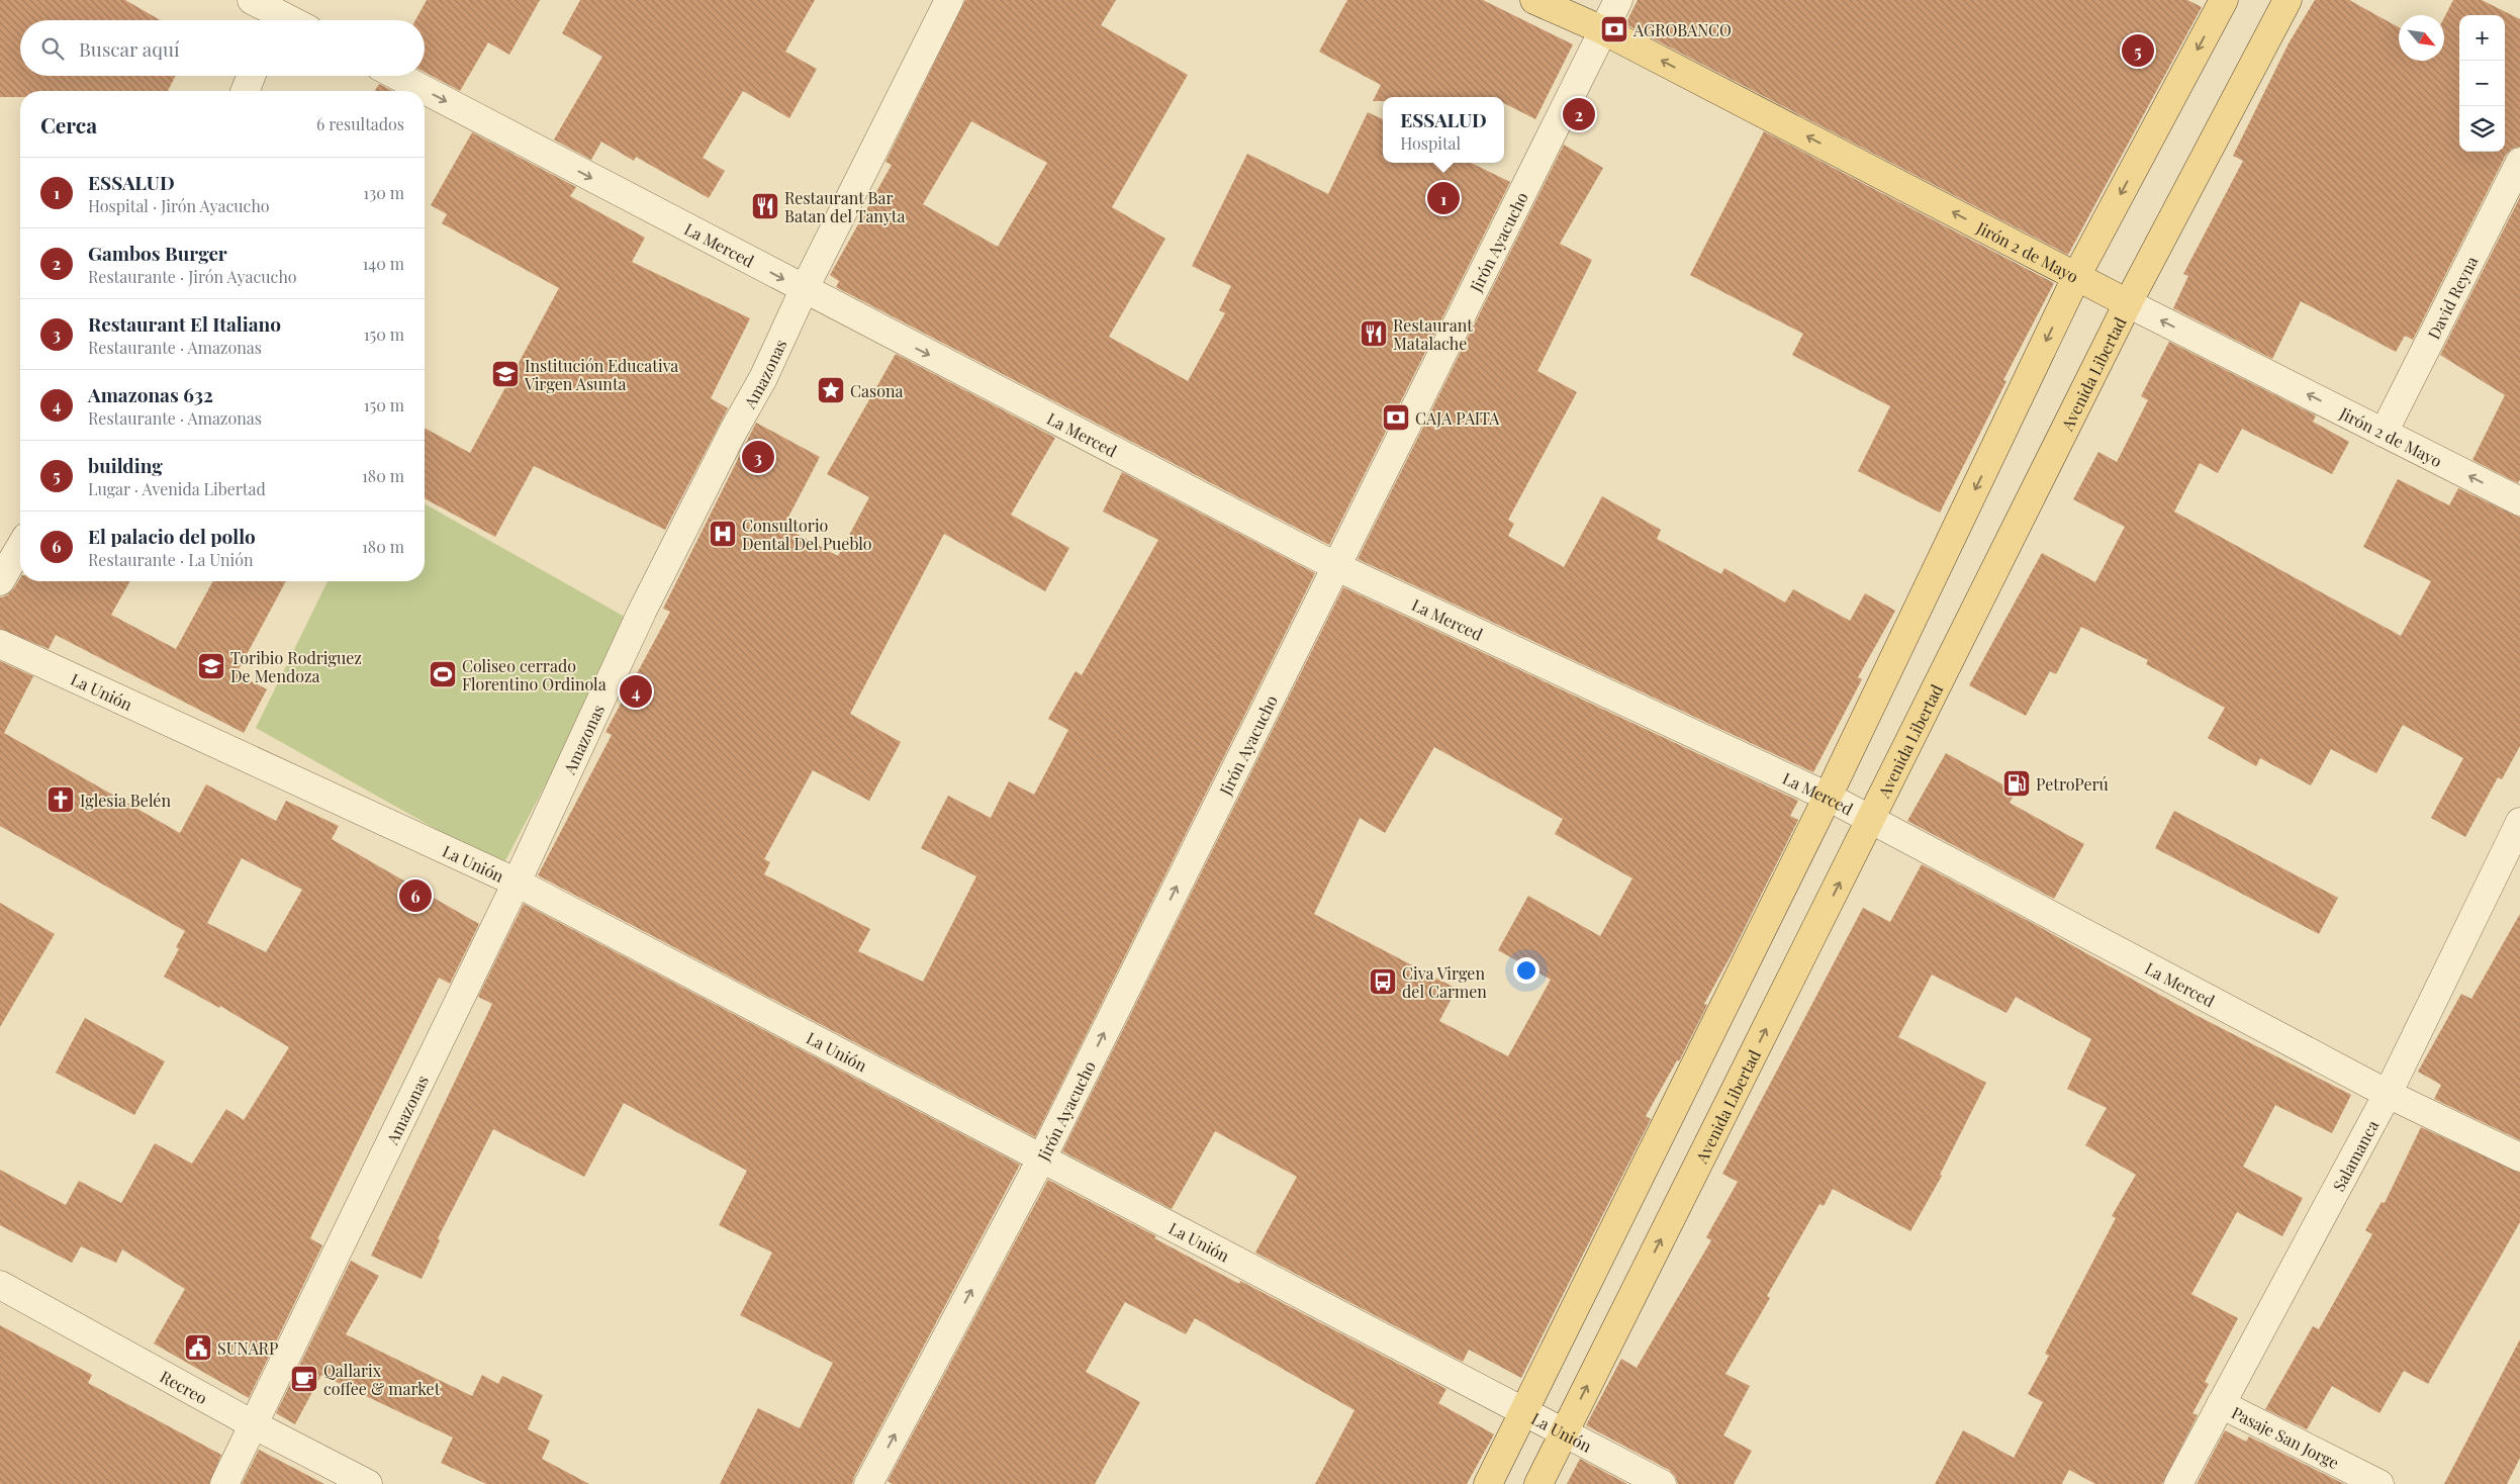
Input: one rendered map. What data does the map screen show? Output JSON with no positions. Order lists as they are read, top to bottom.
{
  "streets": {
    "main road": ["Jirón 2 de Mayo", "Avenida Libertad"],
    "street": [
      "Jirón Ayacucho",
      "La Merced",
      "David Reyna",
      "Amazonas",
      "La Unión",
      "Salamanca",
      "Recreo",
      "Pasaje San Jorge"
    ]
  },
  "crossings": [
    ["Jirón Ayacucho", "La Merced"],
    ["Jirón Ayacucho", "Jirón 2 de Mayo"],
    ["Jirón Ayacucho", "La Unión"],
    ["La Merced", "Amazonas"],
    ["La Merced", "Avenida Libertad"],
    ["La Merced", "Salamanca"],
    ["Jirón 2 de Mayo", "David Reyna"],
    ["Jirón 2 de Mayo", "Avenida Libertad"],
    ["Amazonas", "La Unión"],
    ["Amazonas", "Recreo"],
    ["Avenida Libertad", "La Unión"],
    ["Salamanca", "Pasaje San Jorge"]
  ],
  "one_way": ["Jirón Ayacucho", "La Merced", "Jirón 2 de Mayo"],
  "places": {
    "bank": ["AGROBANCO", "CAJA PAITA"],
    "restaurant": ["Restaurant Bar Batan del Tanyta", "Restaurant Matalache"],
    "school or university": ["Institución Educativa Virgen Asunta", "Toribio Rodriguez De Mendoza"],
    "place": ["Casona"],
    "hospital": ["Consultorio Dental Del Pueblo"],
    "sports": ["Coliseo cerrado Florentino Ordinola"],
    "fuel station": ["PetroPerú"],
    "church": ["Iglesia Belén"],
    "bus stop": ["Civa Virgen del Carmen"],
    "public building": ["SUNARP"],
    "cafe": ["Qallarix coffee & market"]
  },
  "north": "bottom right",
  "page": {
    "map_buttons": ["+", "−"],
    "search": "Buscar aquí",
    "pins": [
      "5",
      "2",
      "1",
      "3",
      "4",
      "6"
    ],
    "heading": ["Cerca", "6 resultados"],
    "popup": ["ESSALUD", "Hospital"],
    "list": [
      {
        "mark": "1",
        "name": "ESSALUD",
        "note": "Hospital · Jirón Ayacucho",
        "value": "130 m"
      },
      {
        "mark": "2",
        "name": "Gambos Burger",
        "note": "Restaurante · Jirón Ayacucho",
        "value": "140 m"
      },
      {
        "mark": "3",
        "name": "Restaurant El Italiano",
        "note": "Restaurante · Amazonas",
        "value": "150 m"
      },
      {
        "mark": "4",
        "name": "Amazonas 632",
        "note": "Restaurante · Amazonas",
        "value": "150 m"
      },
      {
        "mark": "5",
        "name": "building",
        "note": "Lugar · Avenida Libertad",
        "value": "180 m"
      },
      {
        "mark": "6",
        "name": "El palacio del pollo",
        "note": "Restaurante · La Unión",
        "value": "180 m"
      }
    ]
  }
}
